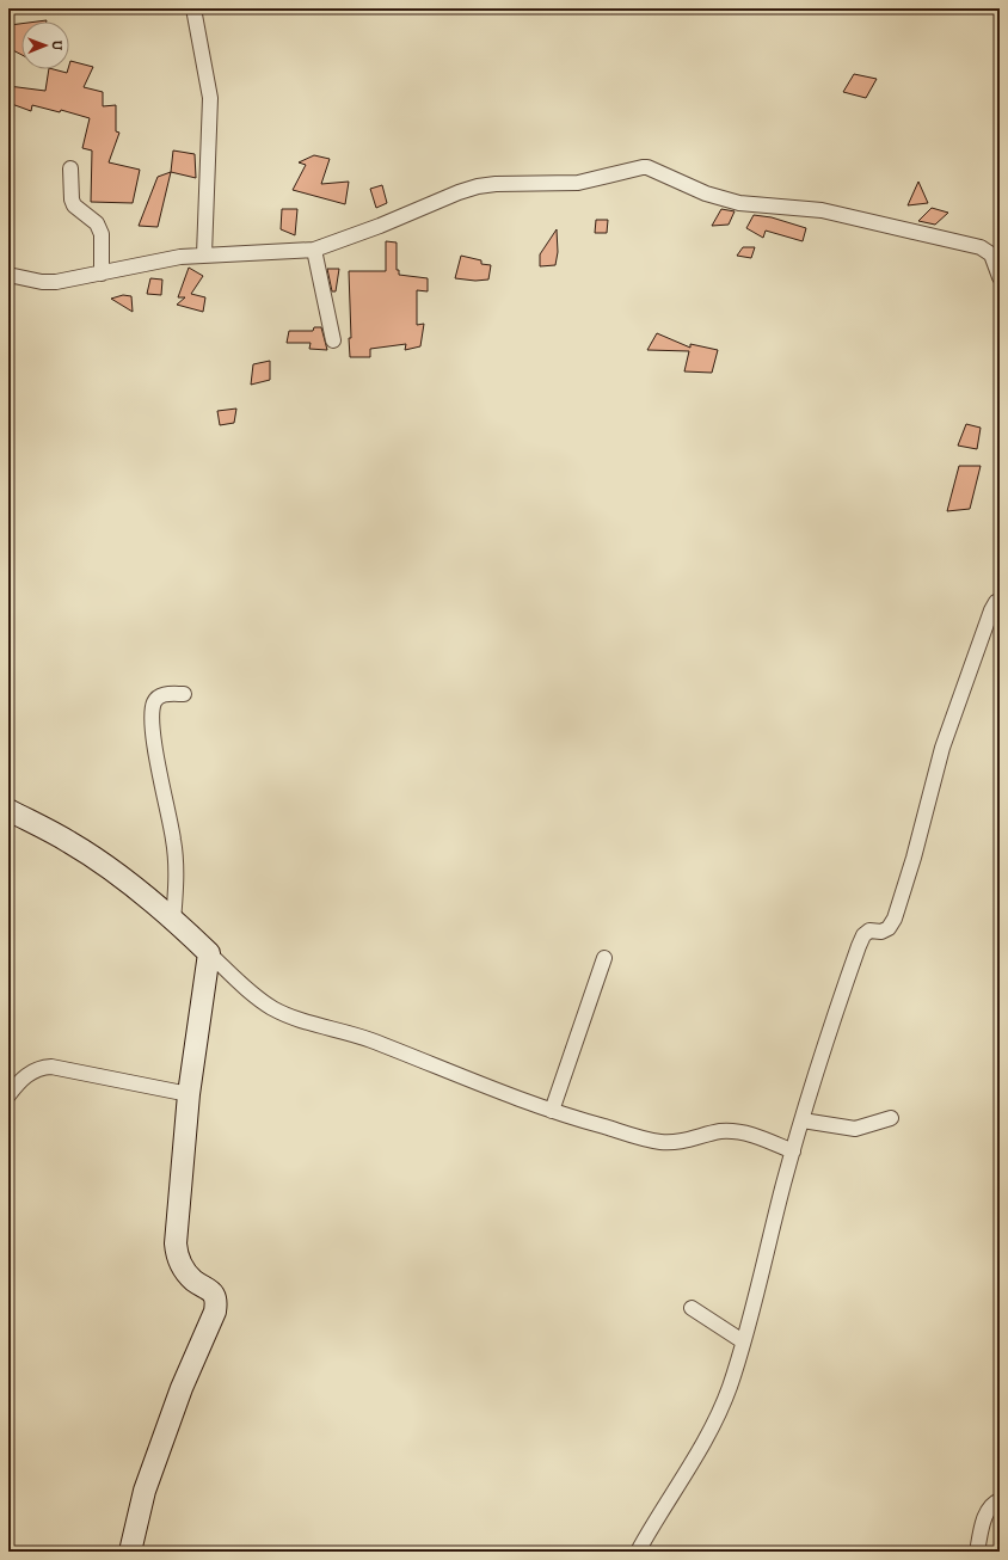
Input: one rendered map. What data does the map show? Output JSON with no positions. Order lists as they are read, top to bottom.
{
  "north": "right"
}
